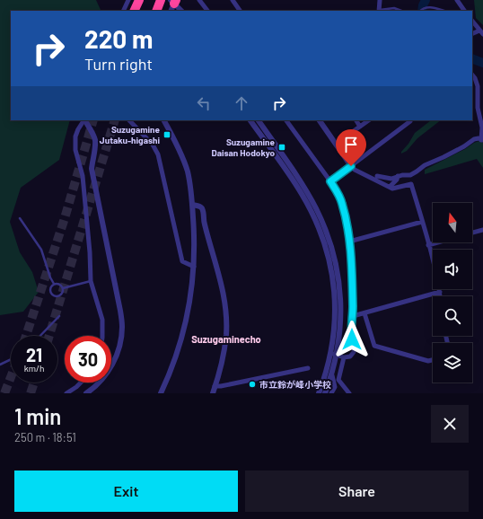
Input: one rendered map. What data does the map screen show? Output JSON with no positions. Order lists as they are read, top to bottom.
{
  "districts": ["Suzugaminecho"],
  "places": {
    "transit": ["Suzugamine Jutaku-higashi", "Suzugamine Daisan Hodokyo"],
    "other": ["市立鈴が峰小学校"]
  },
  "north": "top",
  "page": {
    "turn": ["220 m", "Turn right"],
    "speed": "21 km/h",
    "limit": "30",
    "heading": ["1 min", "250 m · 18:51"],
    "buttons": ["Exit", "Share"]
  }
}
